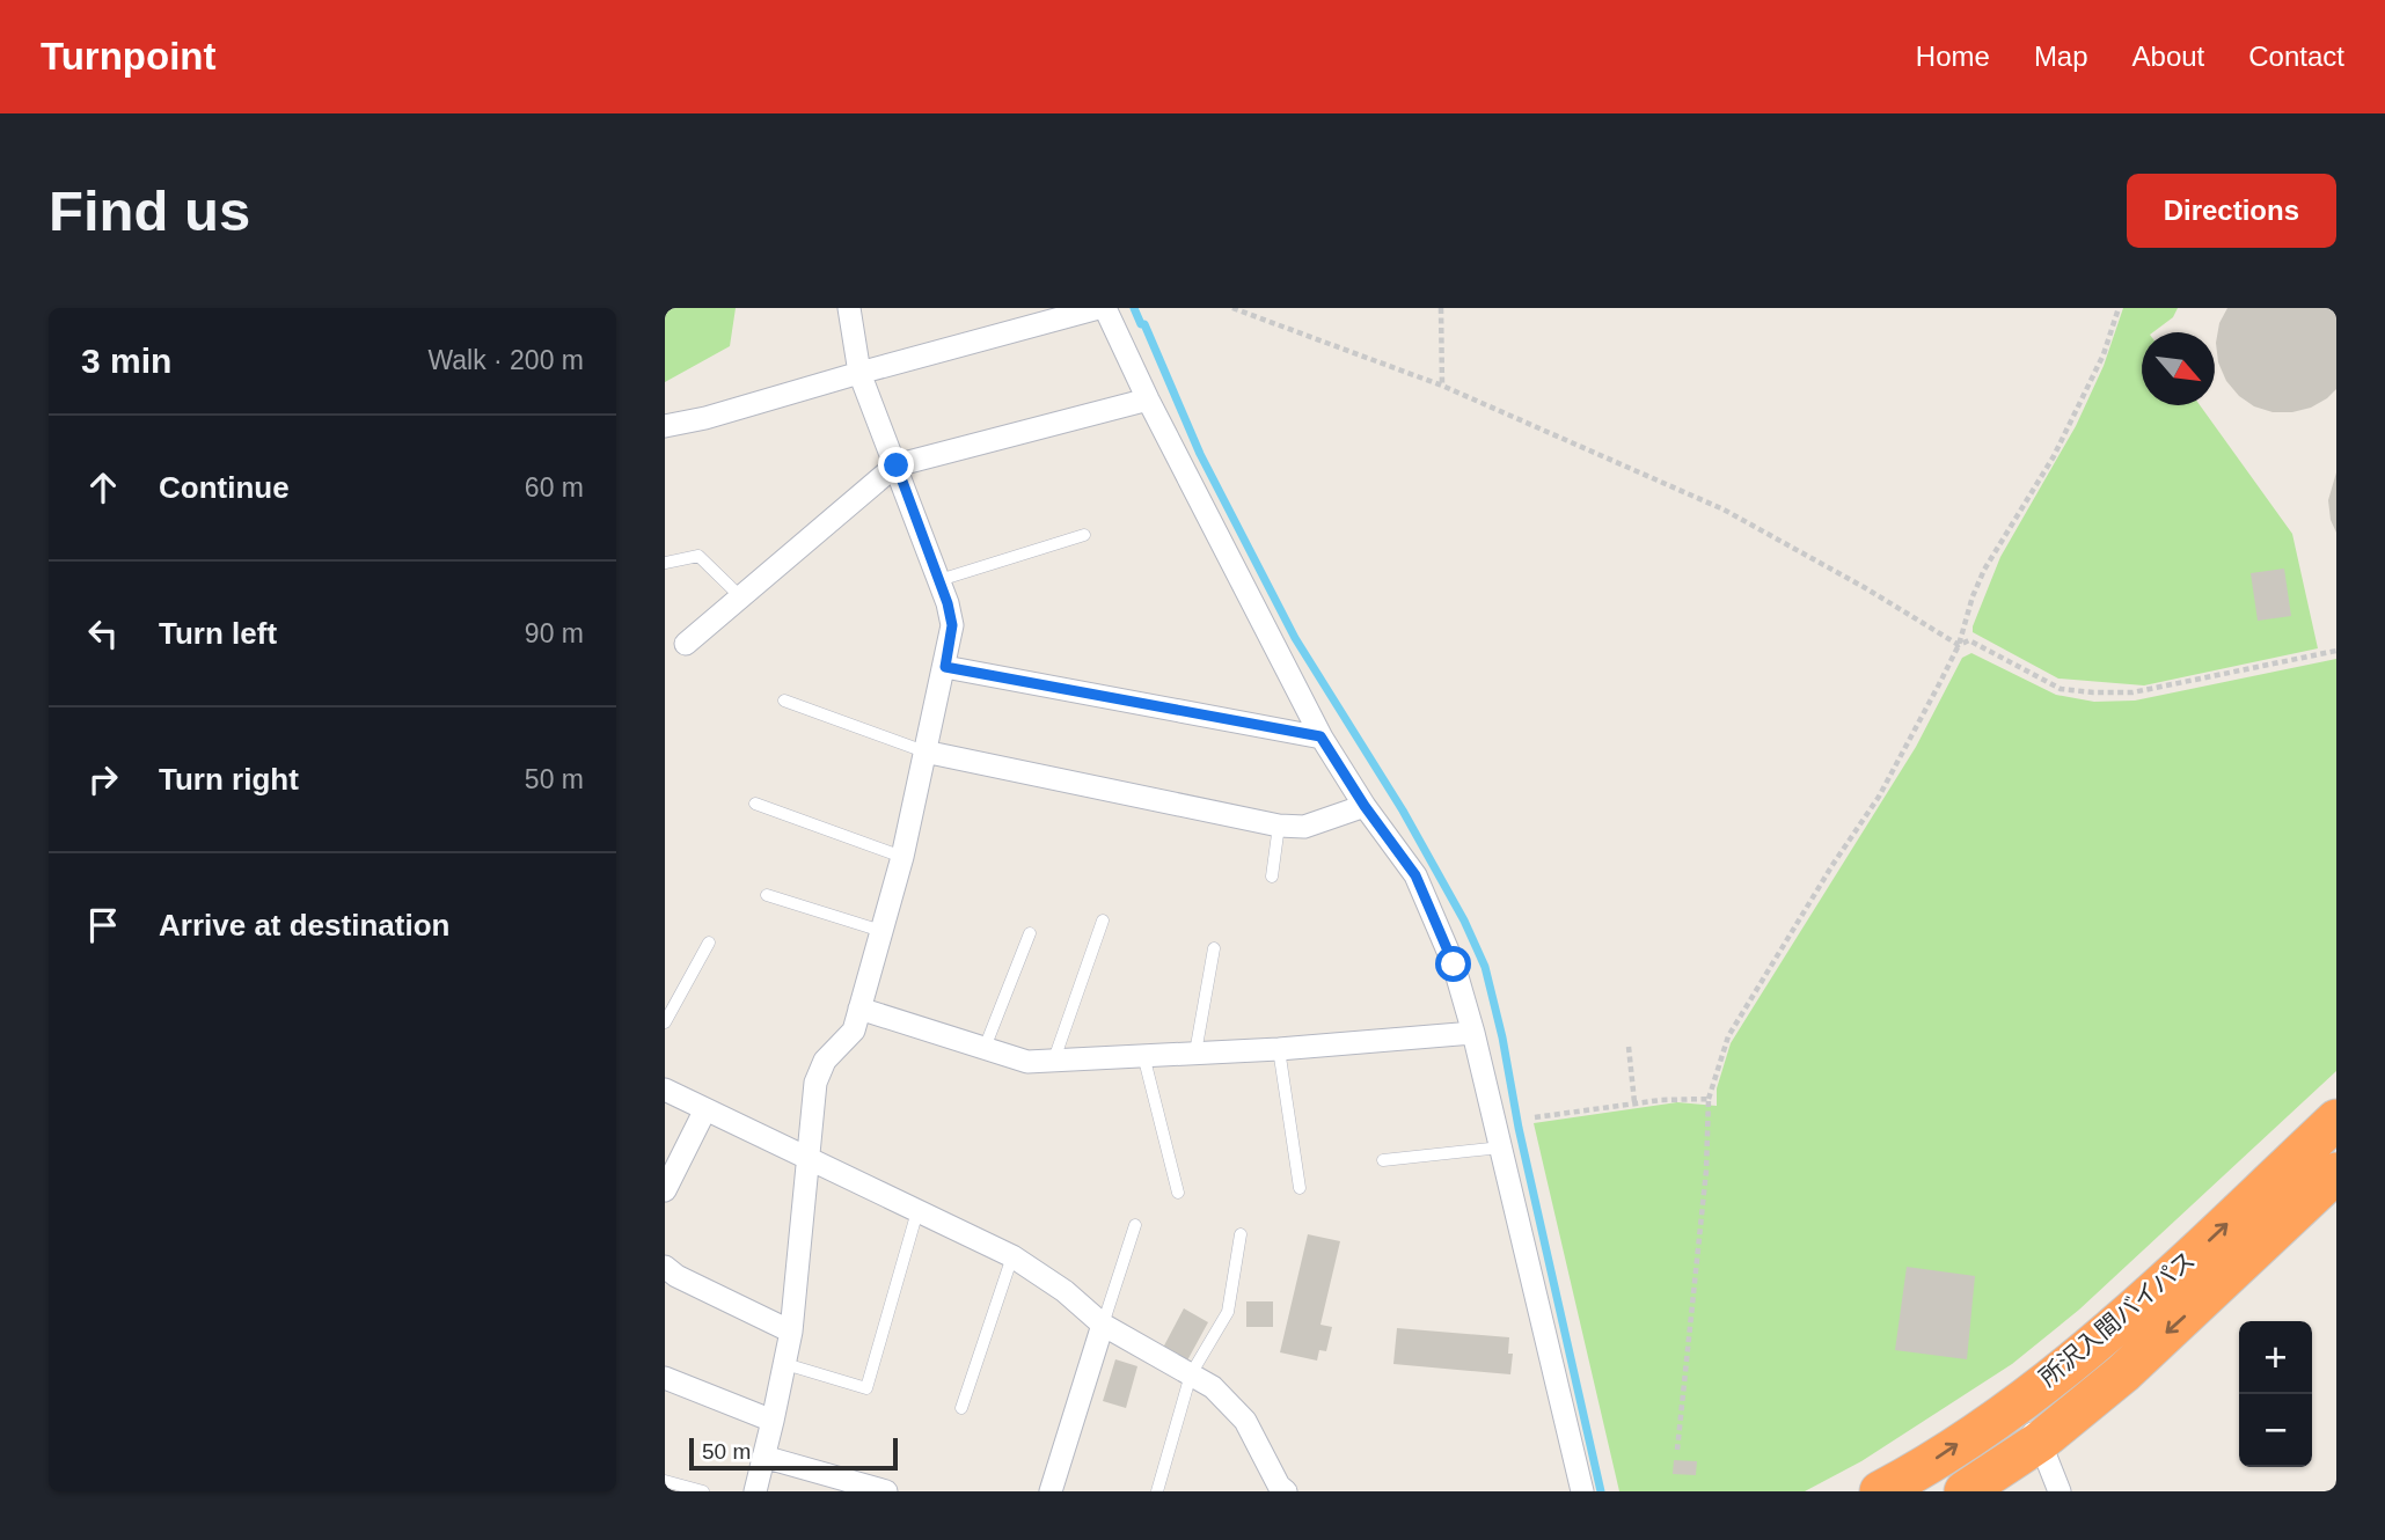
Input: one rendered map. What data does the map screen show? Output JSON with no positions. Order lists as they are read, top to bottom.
{
  "streets": {
    "highway": ["所沢入間バイパス"]
  },
  "scale_bar": "50 m",
  "north": "bottom right",
  "page": {
    "header": "Turnpoint",
    "nav": [
      "Home",
      "Map",
      "About",
      "Contact"
    ],
    "buttons": "Directions",
    "title": "Find us",
    "heading": ["3 min", "Walk · 200 m"],
    "list": [
      ["Continue", "60 m"],
      ["Turn left", "90 m"],
      ["Turn right", "50 m"],
      "Arrive at destination"
    ],
    "map_buttons": ["+", "−"],
    "scale": "50 m"
  }
}
